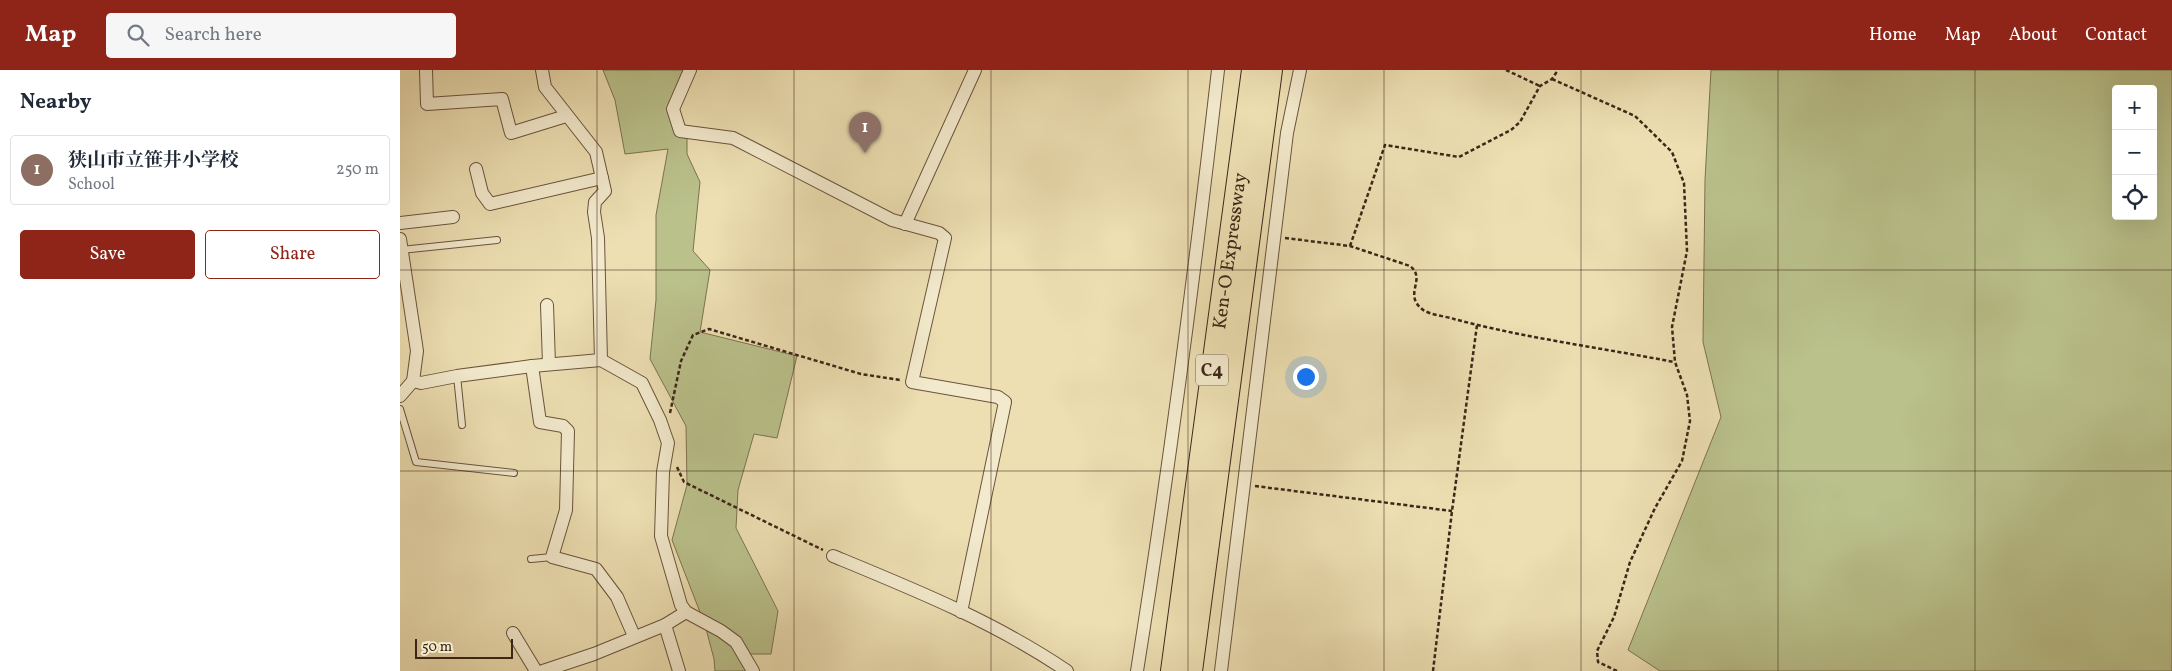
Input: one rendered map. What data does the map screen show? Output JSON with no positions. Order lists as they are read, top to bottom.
{
  "streets": {
    "highway": ["Ken-O Expressway", "C4"]
  },
  "scale_bar": "50 m",
  "page": {
    "header": "Map",
    "search": "Search here",
    "nav": [
      "Home",
      "Map",
      "About",
      "Contact"
    ],
    "heading": "Nearby",
    "map_buttons": ["+", "−"],
    "pins": "1",
    "list": [
      {
        "mark": "1",
        "name": "狭山市立笹井小学校",
        "note": "School",
        "value": "250 m"
      }
    ],
    "buttons": ["Save", "Share"],
    "scale": "50 m"
  }
}
